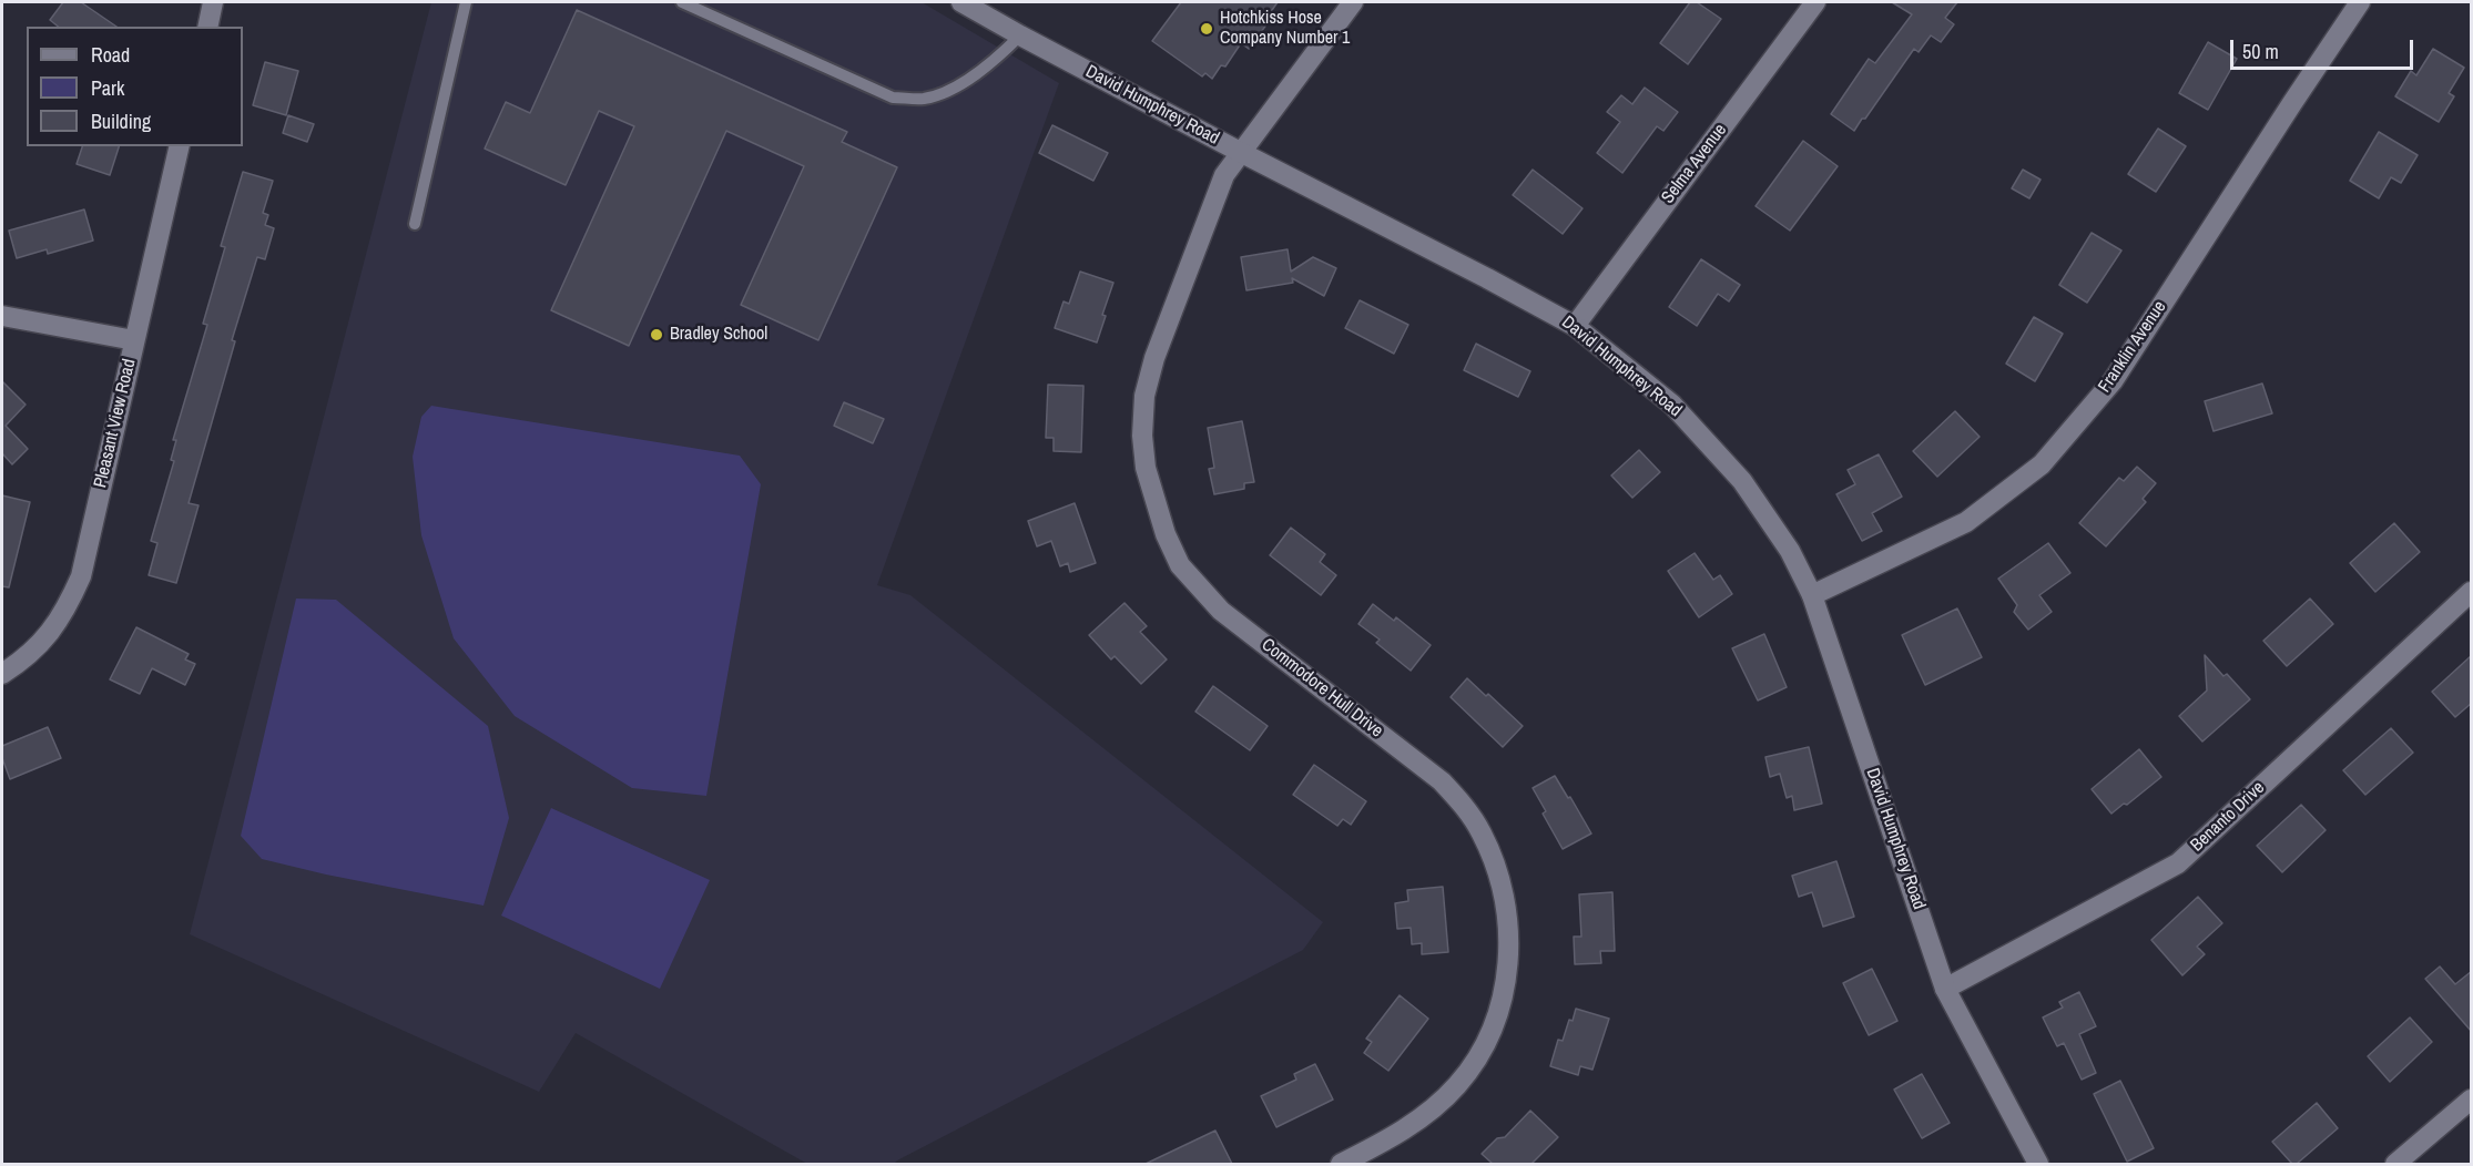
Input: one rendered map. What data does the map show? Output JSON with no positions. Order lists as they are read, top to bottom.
{
  "streets": {
    "street": [
      "David Humphrey Road",
      "Selma Avenue",
      "Franklin Avenue",
      "Pleasant View Road",
      "Commodore Hull Drive",
      "Benanto Drive"
    ]
  },
  "crossings": [
    ["David Humphrey Road", "Selma Avenue"],
    ["David Humphrey Road", "Franklin Avenue"],
    ["David Humphrey Road", "Commodore Hull Drive"],
    ["David Humphrey Road", "Benanto Drive"]
  ],
  "places": ["Hotchkiss Hose Company Number 1", "Bradley School"],
  "legend": ["Road", "Park", "Building"],
  "scale_bar": "50 m"
}
